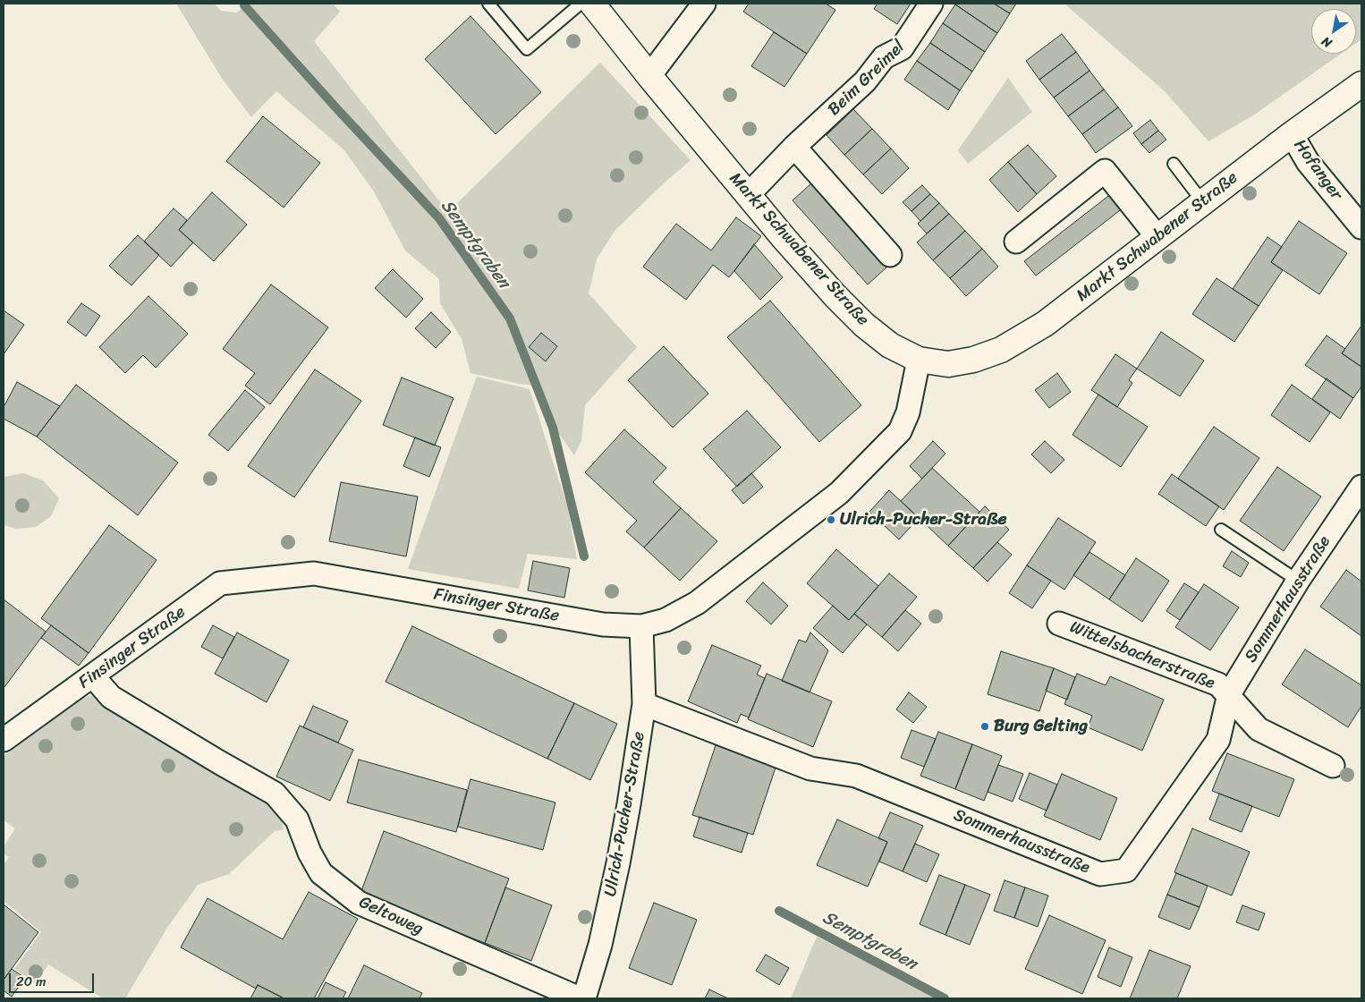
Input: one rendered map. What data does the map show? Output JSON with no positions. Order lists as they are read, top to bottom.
{
  "streets": {
    "main road": ["Markt Schwabener Straße"],
    "street": [
      "Beim Greimel",
      "Hofanger",
      "Sommerhausstraße",
      "Finsinger Straße",
      "Wittelsbacherstraße",
      "Ulrich-Pucher-Straße",
      "Geltoweg"
    ]
  },
  "crossings": [
    ["Beim Greimel", "Markt Schwabener Straße"],
    ["Hofanger", "Markt Schwabener Straße"],
    ["Markt Schwabener Straße", "Finsinger Straße"],
    ["Sommerhausstraße", "Wittelsbacherstraße"],
    ["Sommerhausstraße", "Ulrich-Pucher-Straße"],
    ["Finsinger Straße", "Ulrich-Pucher-Straße"],
    ["Finsinger Straße", "Geltoweg"]
  ],
  "water": ["Semptgraben"],
  "places": ["Ulrich-Pucher-Straße", "Burg Gelting"],
  "scale_bar": "20 m",
  "north": "bottom left"
}
